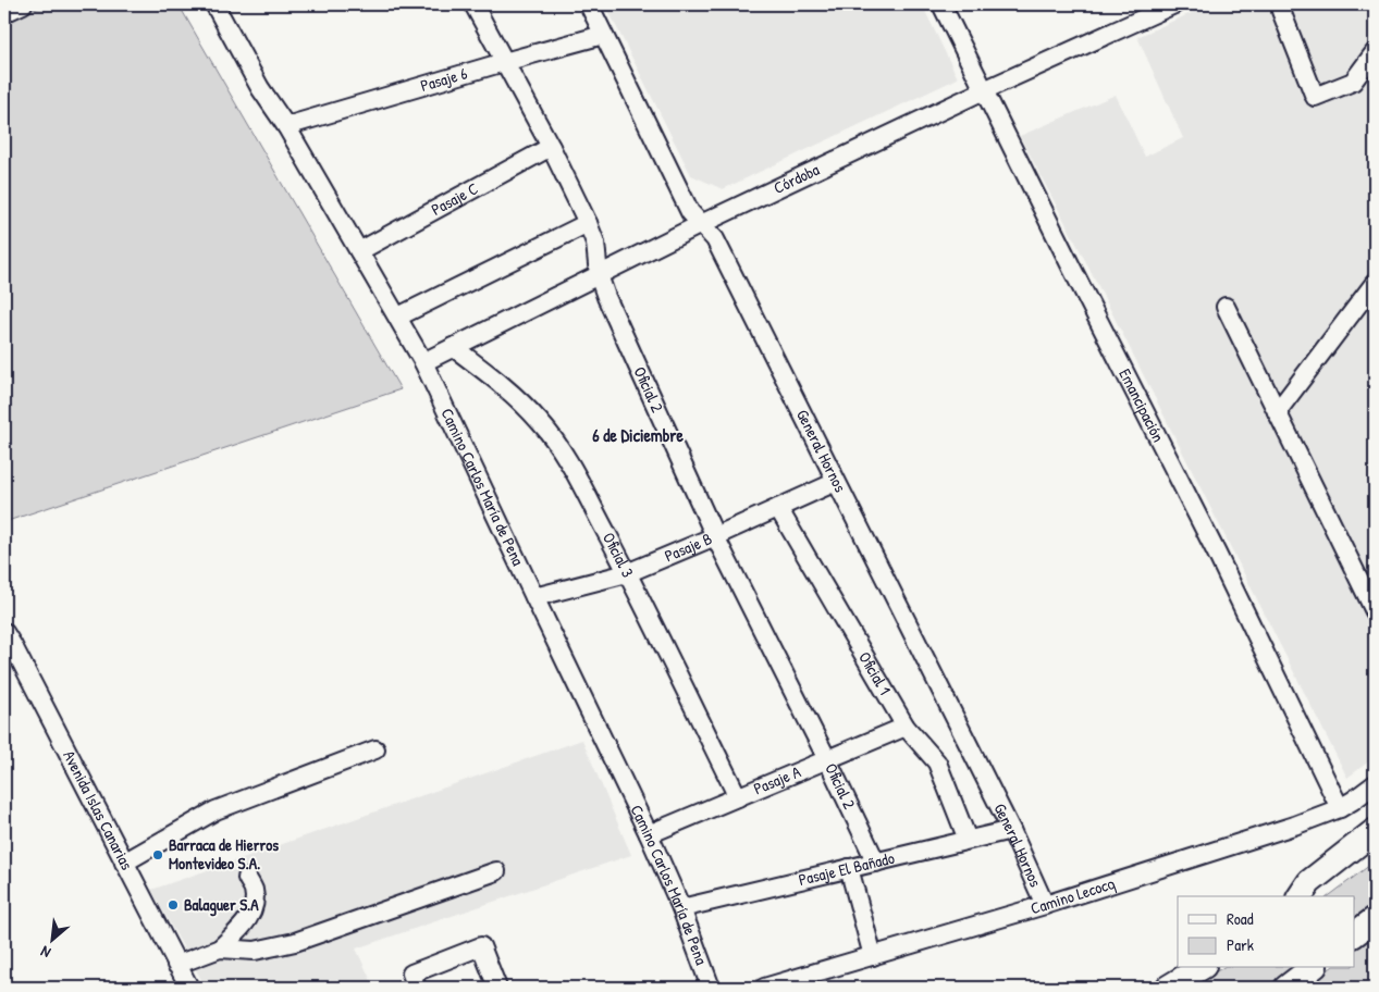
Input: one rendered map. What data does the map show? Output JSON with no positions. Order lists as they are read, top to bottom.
{
  "streets": {
    "street": [
      "Pasaje 6",
      "Córdoba",
      "Pasaje C",
      "Oficial 2",
      "Emancipación",
      "General Hornos",
      "Camino Carlos María de Pena",
      "Pasaje B",
      "Oficial 3",
      "Oficial 1",
      "Pasaje A",
      "Avenida Islas Canarias",
      "Pasaje El Bañado",
      "Camino Lecocq"
    ]
  },
  "crossings": [
    ["Pasaje 6", "Oficial 2"],
    ["Pasaje 6", "General Hornos"],
    ["Pasaje 6", "Camino Carlos María de Pena"],
    ["Córdoba", "Oficial 2"],
    ["Córdoba", "Emancipación"],
    ["Córdoba", "General Hornos"],
    ["Córdoba", "Camino Carlos María de Pena"],
    ["Córdoba", "Oficial 3"],
    ["Pasaje C", "Oficial 2"],
    ["Pasaje C", "Camino Carlos María de Pena"],
    ["Oficial 2", "Pasaje B"],
    ["Oficial 2", "Pasaje A"],
    ["Oficial 2", "Pasaje El Bañado"],
    ["Emancipación", "Camino Lecocq"],
    ["General Hornos", "Pasaje B"],
    ["General Hornos", "Pasaje El Bañado"],
    ["General Hornos", "Camino Lecocq"],
    ["Camino Carlos María de Pena", "Pasaje B"],
    ["Camino Carlos María de Pena", "Pasaje A"],
    ["Camino Carlos María de Pena", "Pasaje El Bañado"],
    ["Pasaje B", "Oficial 3"],
    ["Pasaje B", "Oficial 1"],
    ["Oficial 3", "Pasaje A"],
    ["Oficial 1", "Pasaje A"],
    ["Oficial 1", "Pasaje El Bañado"]
  ],
  "districts": ["6 de Diciembre"],
  "places": ["Barraca de Hierros Montevideo S.A.", "Balaguer S.A"],
  "legend": ["Road", "Park"],
  "north": "bottom left"
}
